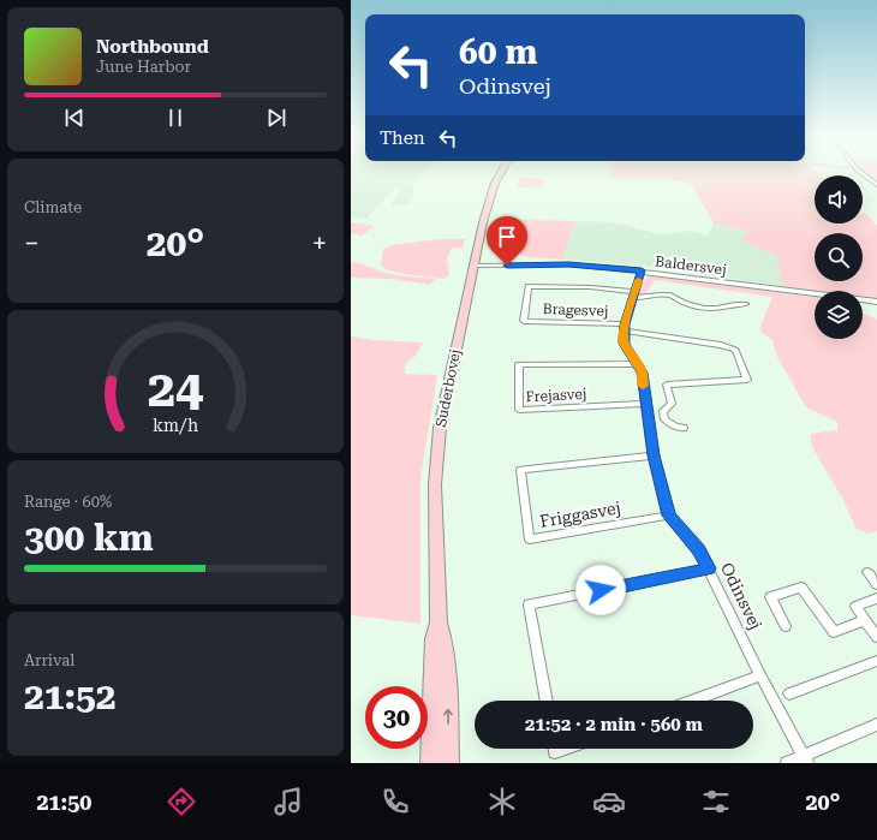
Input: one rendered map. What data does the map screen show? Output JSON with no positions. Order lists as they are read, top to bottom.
{
  "streets": {
    "street": [
      "Baldersvej",
      "Bragesvej",
      "Suderbovej",
      "Frejasvej",
      "Friggasvej",
      "Odinsvej"
    ]
  },
  "crossings": [
    ["Baldersvej", "Suderbovej"],
    ["Bragesvej", "Odinsvej"],
    ["Frejasvej", "Odinsvej"],
    ["Friggasvej", "Odinsvej"]
  ],
  "page": {
    "turn": ["60 m", "Odinsvej"],
    "song": ["Northbound", "June Harbor"],
    "then": "Then",
    "tile": [
      "Climate",
      ["Range · 60%", "300 km"],
      ["Arrival", "21:52"]
    ],
    "heat": ["−", "20°", "+"],
    "limit": "30",
    "trip": "21:52 · 2 min · 560 m",
    "tabs": ["21:50", "20°"],
    "gauge": ["24", "km/h"]
  }
}
